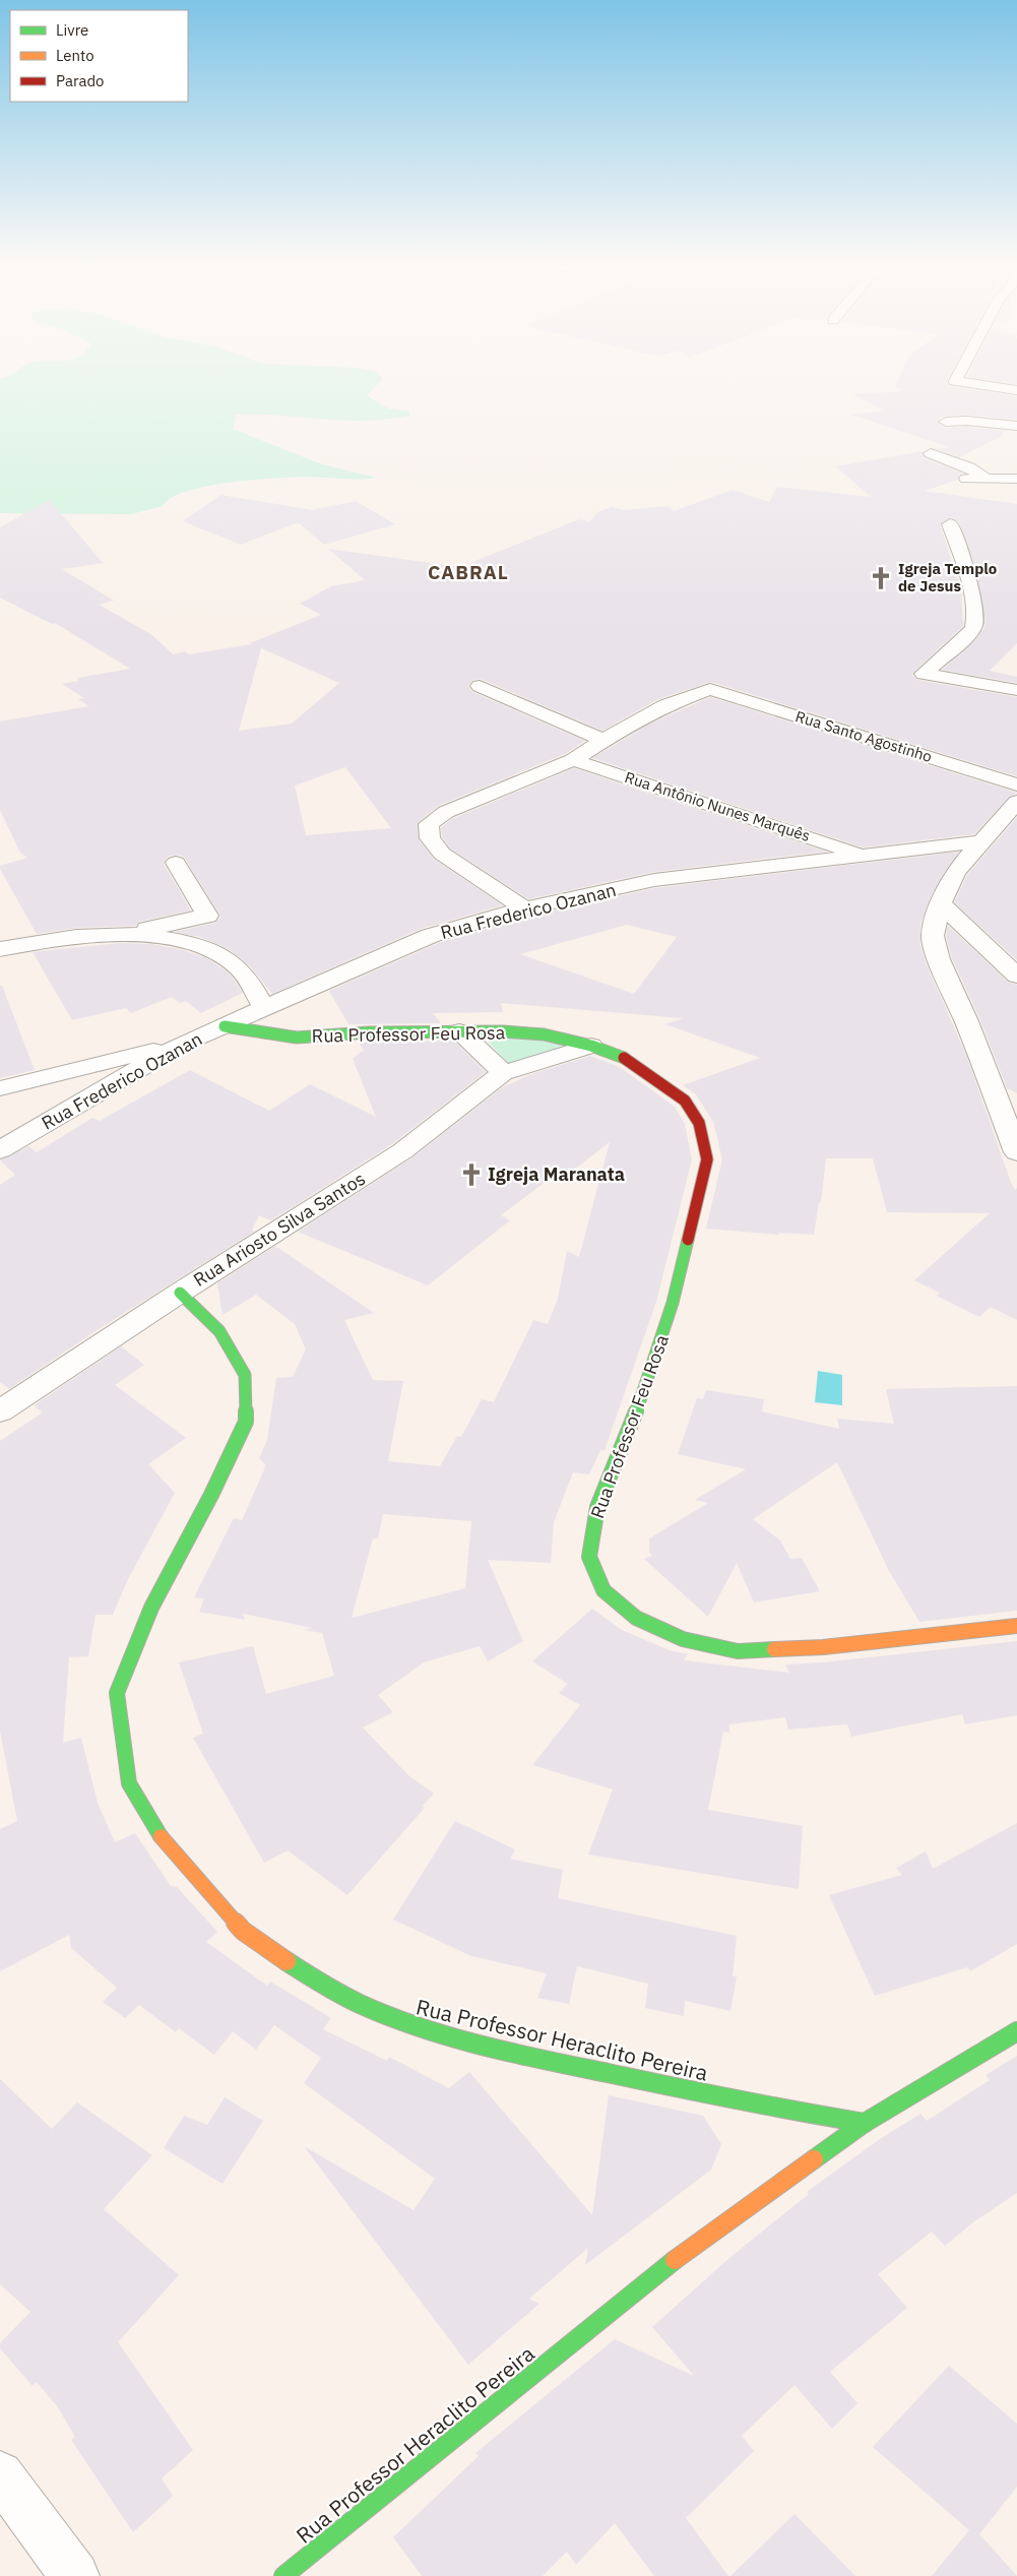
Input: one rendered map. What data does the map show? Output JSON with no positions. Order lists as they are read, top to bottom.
{
  "streets": {
    "street": [
      "Rua Santo Agostinho",
      "Rua Antônio Nunes Marquês",
      "Rua Frederico Ozanan",
      "Rua Professor Feu Rosa",
      "Rua Ariosto Silva Santos",
      "Rua Professor Heraclito Pereira"
    ]
  },
  "crossings": [
    ["Rua Antônio Nunes Marquês", "Rua Frederico Ozanan"],
    ["Rua Frederico Ozanan", "Rua Professor Feu Rosa"],
    ["Rua Ariosto Silva Santos", "Rua Professor Heraclito Pereira"]
  ],
  "districts": ["CABRAL"],
  "places": {
    "church": ["Igreja Templo de Jesus", "Igreja Maranata"]
  },
  "legend": ["Livre", "Lento", "Parado"]
}
